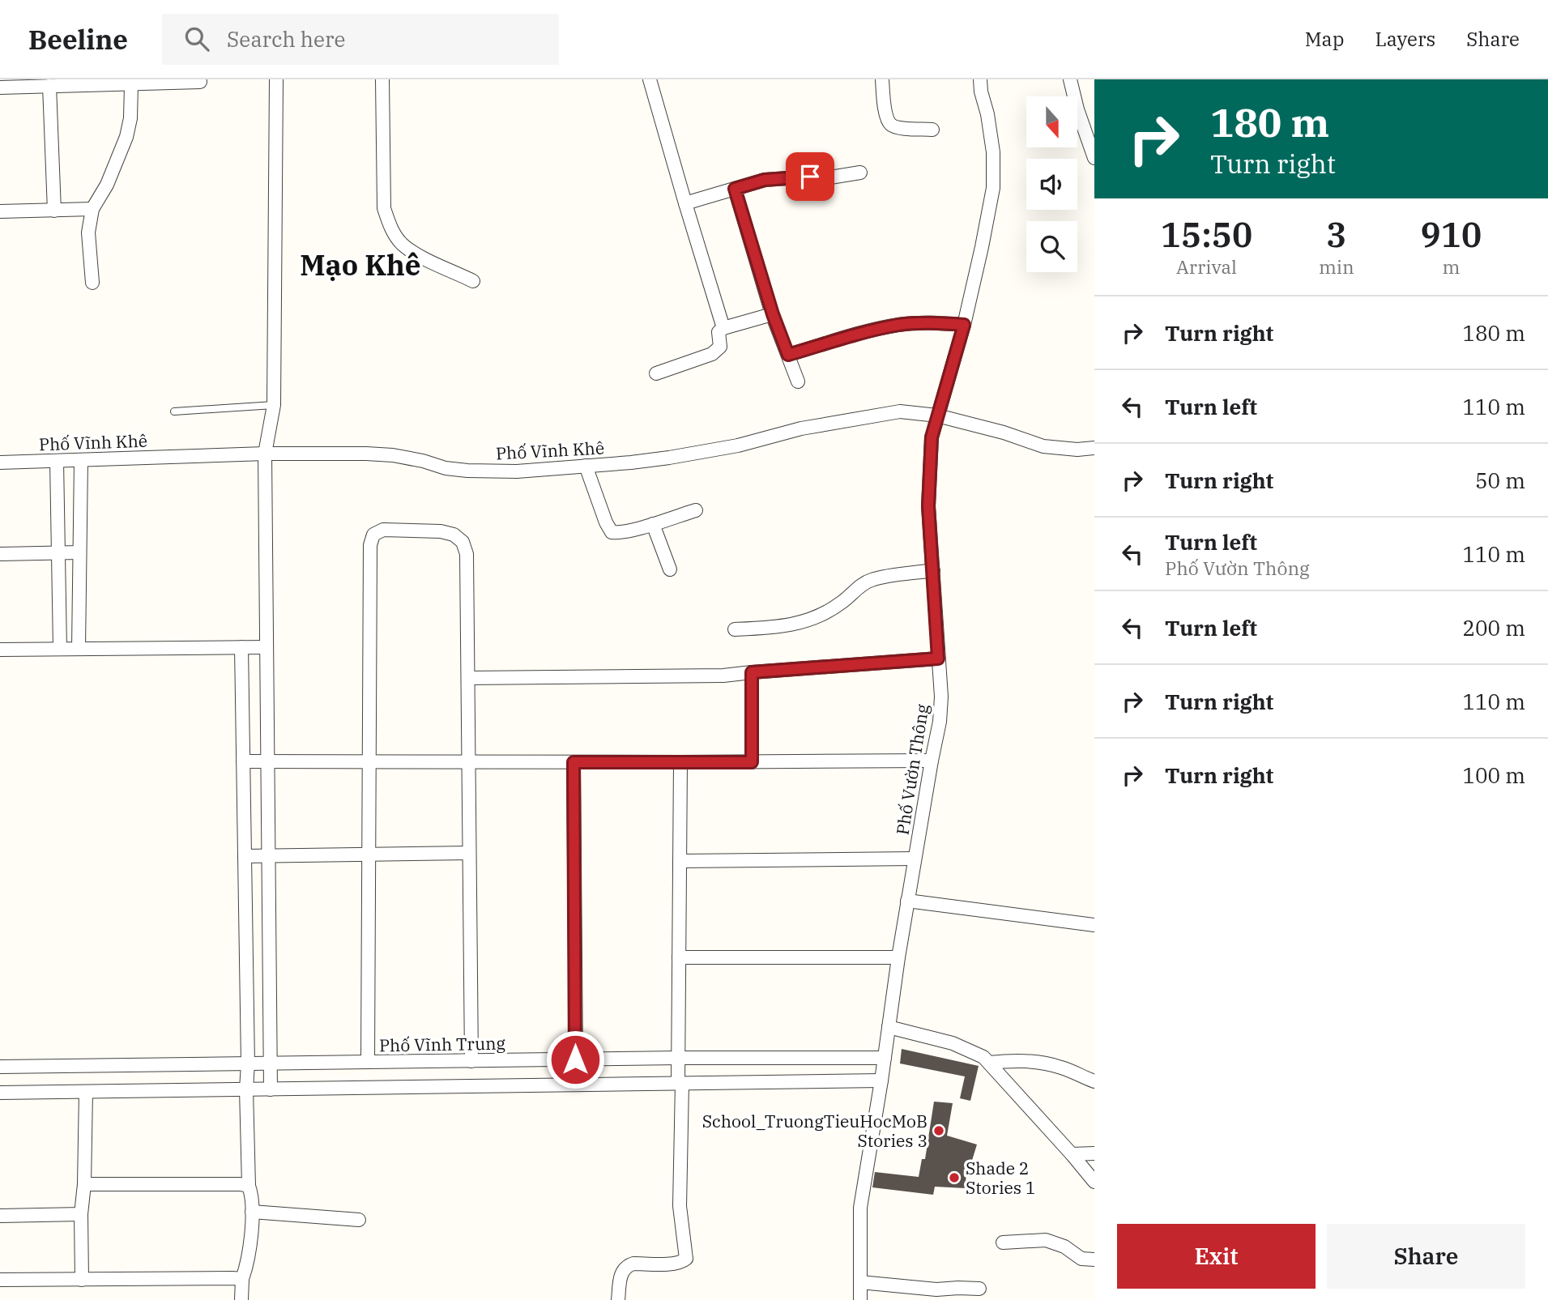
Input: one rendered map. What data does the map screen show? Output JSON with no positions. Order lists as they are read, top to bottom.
{
  "streets": {
    "street": ["Phố Vĩnh Khê", "Phố Vườn Thông", "Phố Vĩnh Trung"]
  },
  "crossings": [
    ["Phố Vĩnh Khê", "Phố Vườn Thông"],
    ["Phố Vườn Thông", "Phố Vĩnh Trung"]
  ],
  "districts": ["Mạo Khê"],
  "places": ["School_TruongTieuHocMoB Stories 3", "Shade 2 Stories 1"],
  "north": "bottom",
  "page": {
    "header": "Beeline",
    "search": "Search here",
    "nav": ["Map", "Layers", "Share"],
    "turn": ["180 m", "Turn right"],
    "eta": [
      "15:50",
      "Arrival",
      "3",
      "min",
      "910",
      "m"
    ],
    "list": [
      {
        "name": "Turn right",
        "value": "180 m"
      },
      {
        "name": "Turn left",
        "value": "110 m"
      },
      {
        "name": "Turn right",
        "value": "50 m"
      },
      {
        "name": "Turn left",
        "note": "Phố Vườn Thông",
        "value": "110 m"
      },
      {
        "name": "Turn left",
        "value": "200 m"
      },
      {
        "name": "Turn right",
        "value": "110 m"
      },
      {
        "name": "Turn right",
        "value": "100 m"
      }
    ],
    "buttons": ["Exit", "Share"]
  }
}
